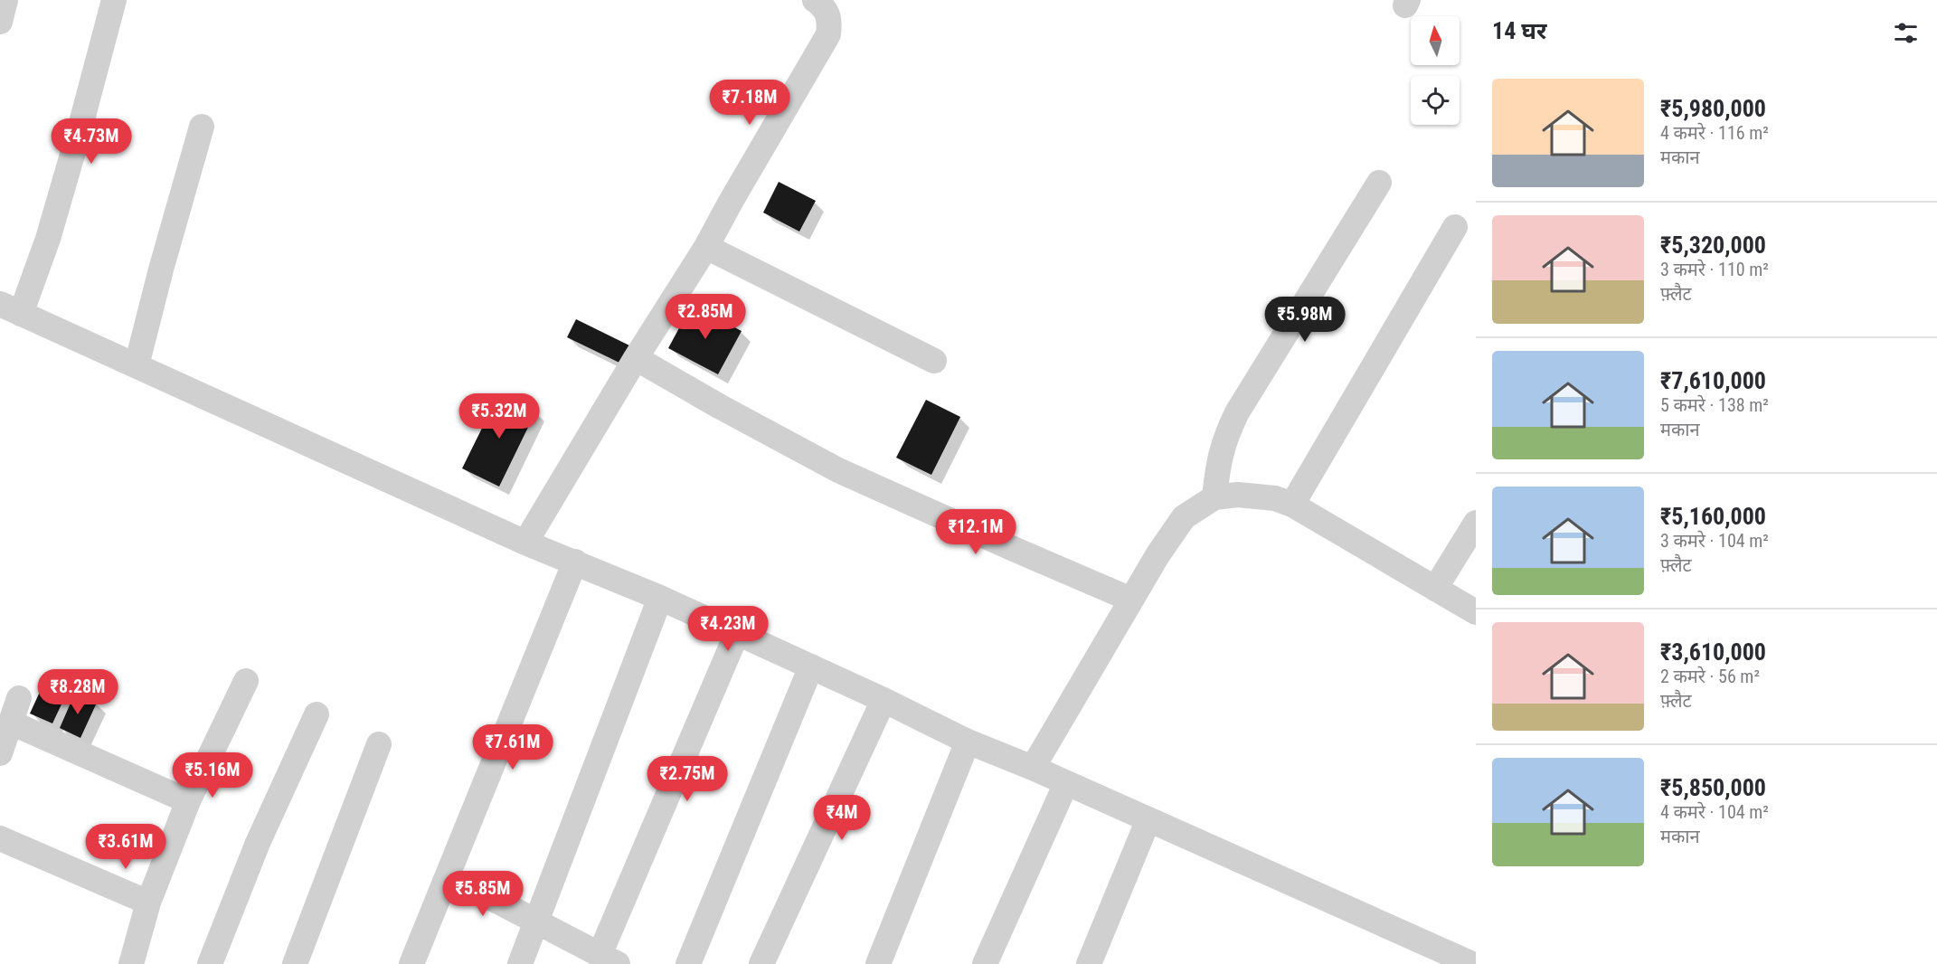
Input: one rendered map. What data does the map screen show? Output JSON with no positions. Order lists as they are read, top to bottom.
{
  "north": "top",
  "page": {
    "heading": "14 घर",
    "list": [
      {
        "name": "₹5,980,000",
        "note": "4 कमरे · 116 m² · मकान"
      },
      {
        "name": "₹5,320,000",
        "note": "3 कमरे · 110 m² · फ़्लैट"
      },
      {
        "name": "₹7,610,000",
        "note": "5 कमरे · 138 m² · मकान"
      },
      {
        "name": "₹5,160,000",
        "note": "3 कमरे · 104 m² · फ़्लैट"
      },
      {
        "name": "₹3,610,000",
        "note": "2 कमरे · 56 m² · फ़्लैट"
      },
      {
        "name": "₹5,850,000",
        "note": "4 कमरे · 104 m² · मकान"
      }
    ],
    "price": [
      "₹7.18M",
      "₹4.73M",
      "₹2.85M",
      "₹5.98M",
      "₹5.32M",
      "₹12.1M",
      "₹4.23M",
      "₹8.28M",
      "₹7.61M",
      "₹5.16M",
      "₹2.75M",
      "₹4M",
      "₹3.61M",
      "₹5.85M"
    ]
  }
}
